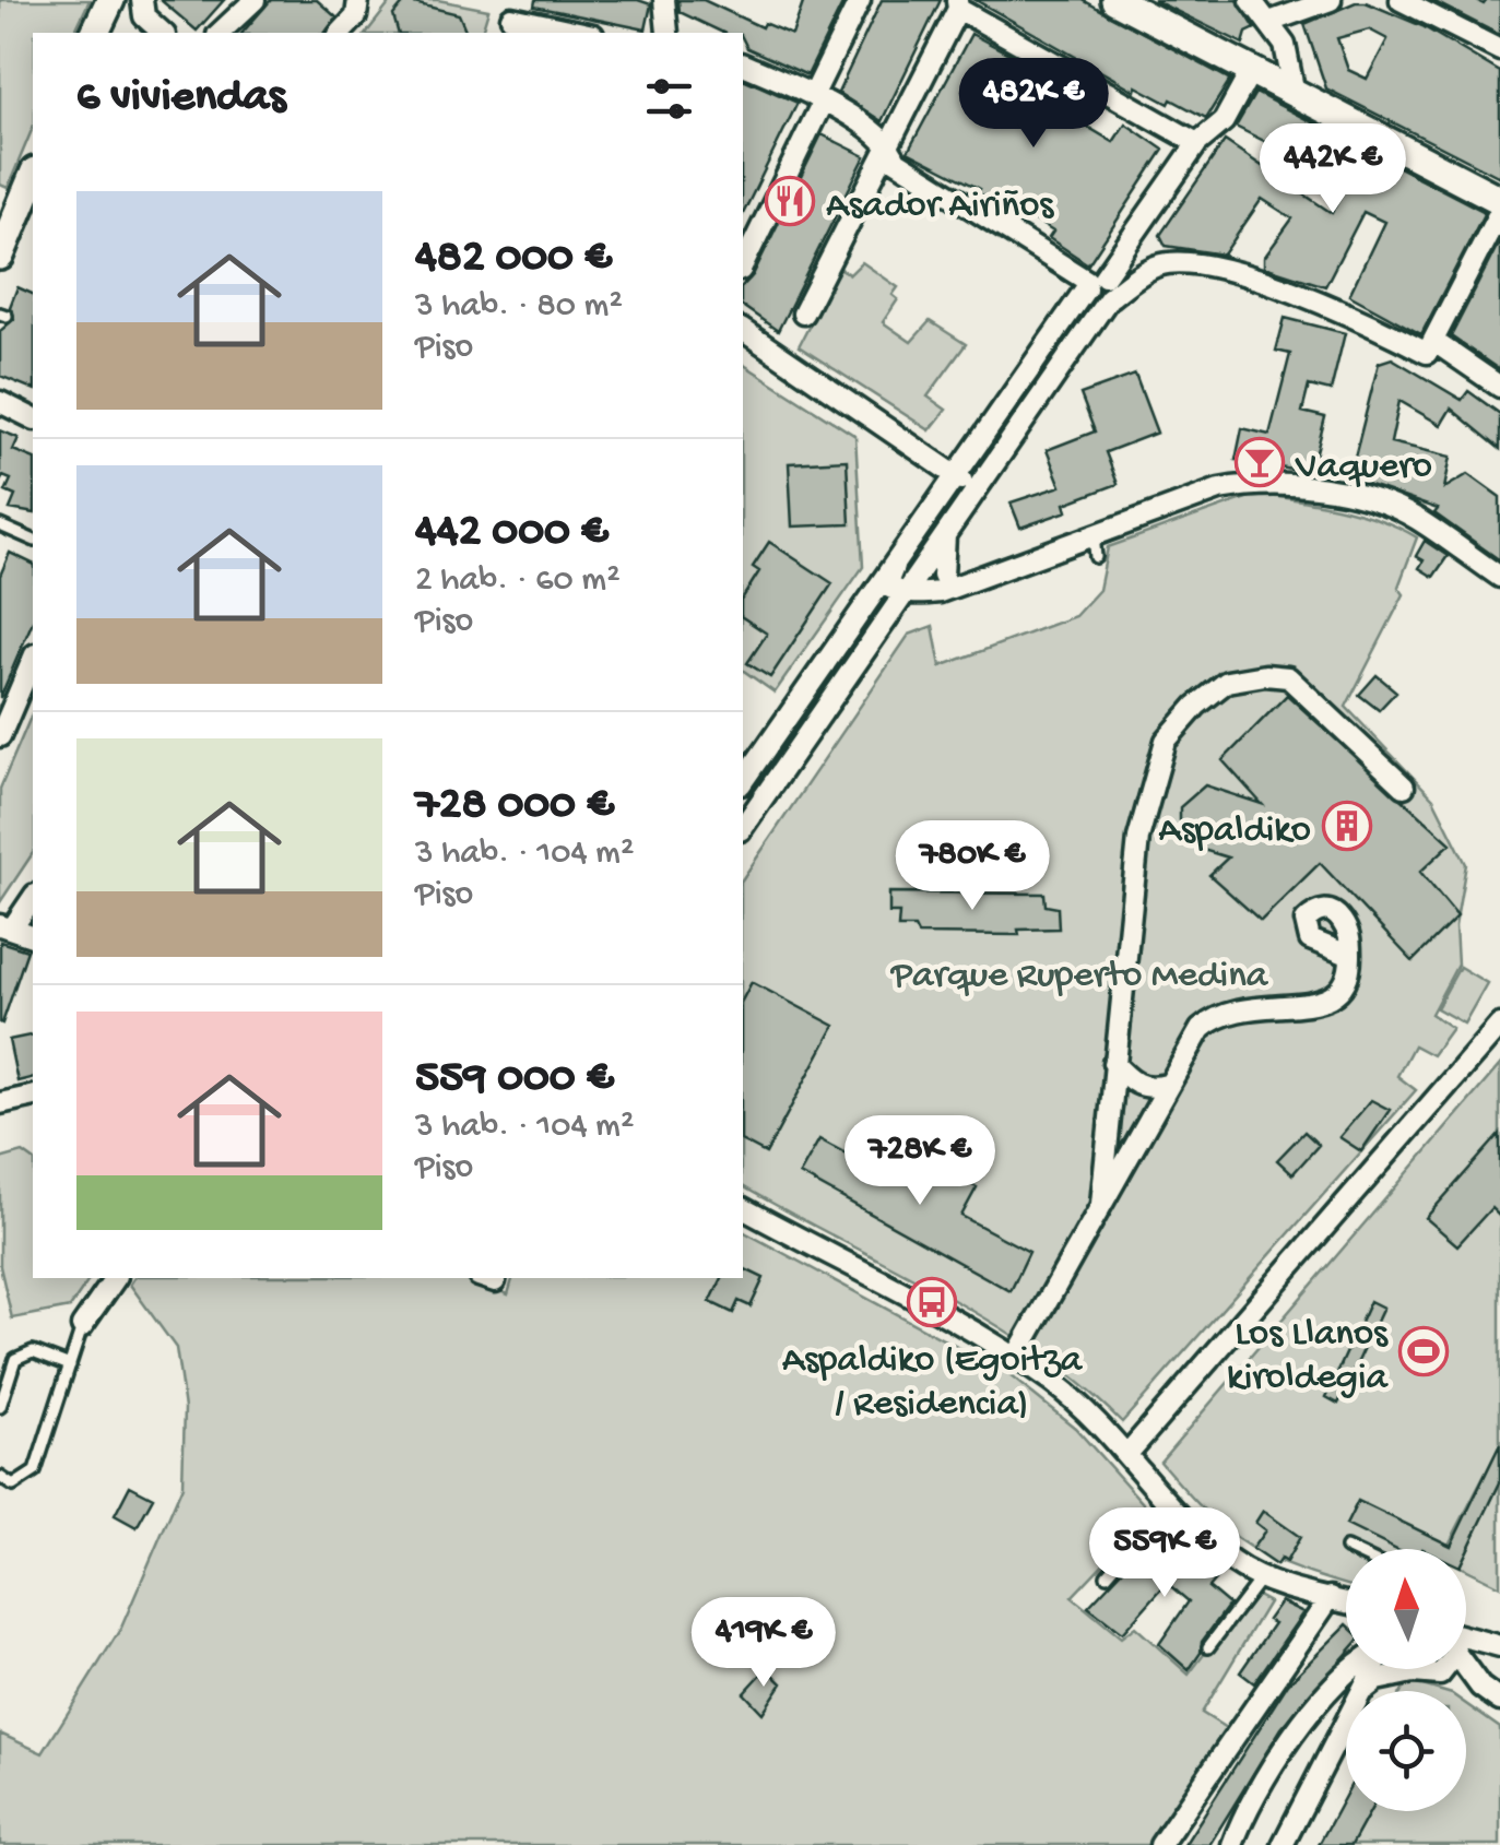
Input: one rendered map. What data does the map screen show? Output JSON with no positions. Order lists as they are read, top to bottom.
{
  "parks": ["Parque Ruperto Medina"],
  "places": {
    "restaurant": ["Asador Airiños"],
    "bar": ["Vaquero"],
    "building": ["Aspaldiko"],
    "bus stop": ["Aspaldiko (Egoitza / Residencia)"],
    "sports": ["Los Llanos kiroldegia"]
  },
  "north": "top",
  "page": {
    "heading": "6 viviendas",
    "price": [
      "482K €",
      "442K €",
      "780K €",
      "728K €",
      "559K €",
      "419K €"
    ],
    "list": [
      {
        "name": "482 000 €",
        "note": "3 hab. · 80 m² · Piso"
      },
      {
        "name": "442 000 €",
        "note": "2 hab. · 60 m² · Piso"
      },
      {
        "name": "728 000 €",
        "note": "3 hab. · 104 m² · Piso"
      },
      {
        "name": "559 000 €",
        "note": "3 hab. · 104 m² · Piso"
      }
    ]
  }
}
